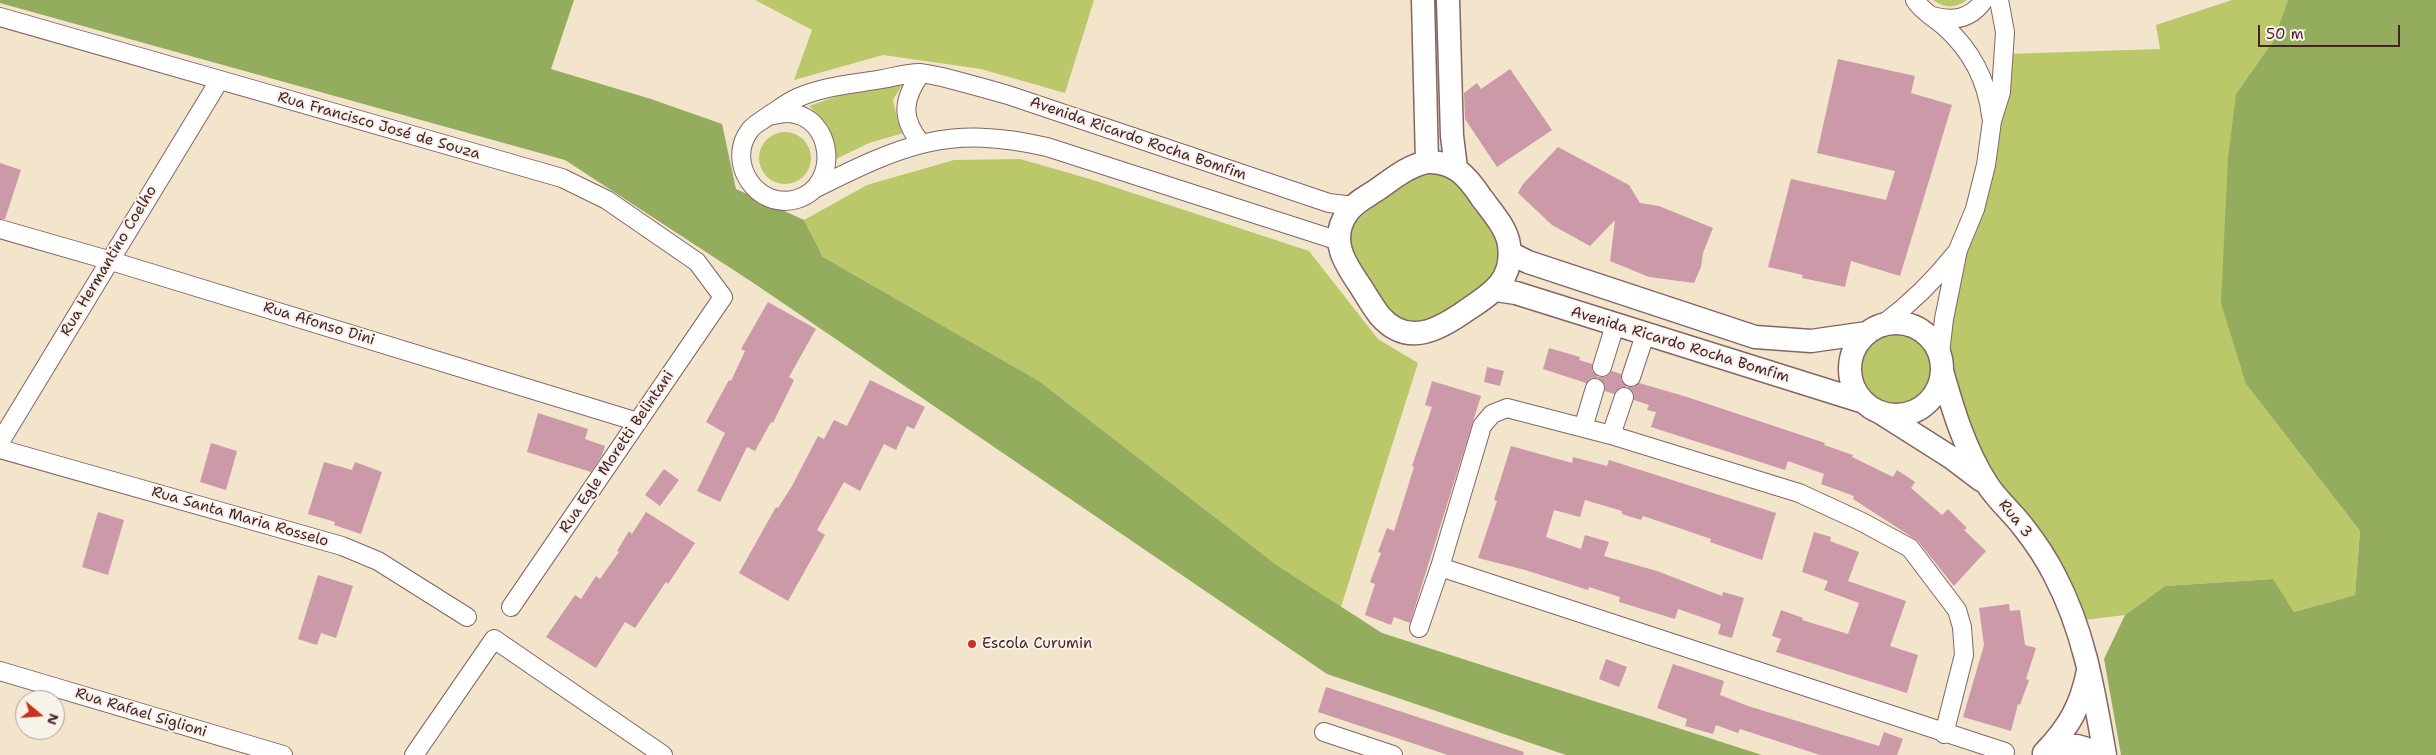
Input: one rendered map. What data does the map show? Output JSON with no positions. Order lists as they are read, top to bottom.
{
  "streets": {
    "street": [
      "Rua Francisco José de Souza",
      "Avenida Ricardo Rocha Bomfim",
      "Rua Hermantino Coelho",
      "Rua Afonso Dini",
      "Rua Egle Moretti Belintani",
      "Rua Santa Maria Rosselo",
      "Rua 3",
      "Rua Rafael Siglioni"
    ]
  },
  "crossings": [
    ["Rua Francisco José de Souza", "Rua Hermantino Coelho"],
    ["Rua Francisco José de Souza", "Rua Egle Moretti Belintani"],
    ["Avenida Ricardo Rocha Bomfim", "Rua 3"],
    ["Rua Hermantino Coelho", "Rua Afonso Dini"],
    ["Rua Afonso Dini", "Rua Egle Moretti Belintani"]
  ],
  "places": ["Escola Curumin"],
  "scale_bar": "50 m",
  "north": "right"
}
